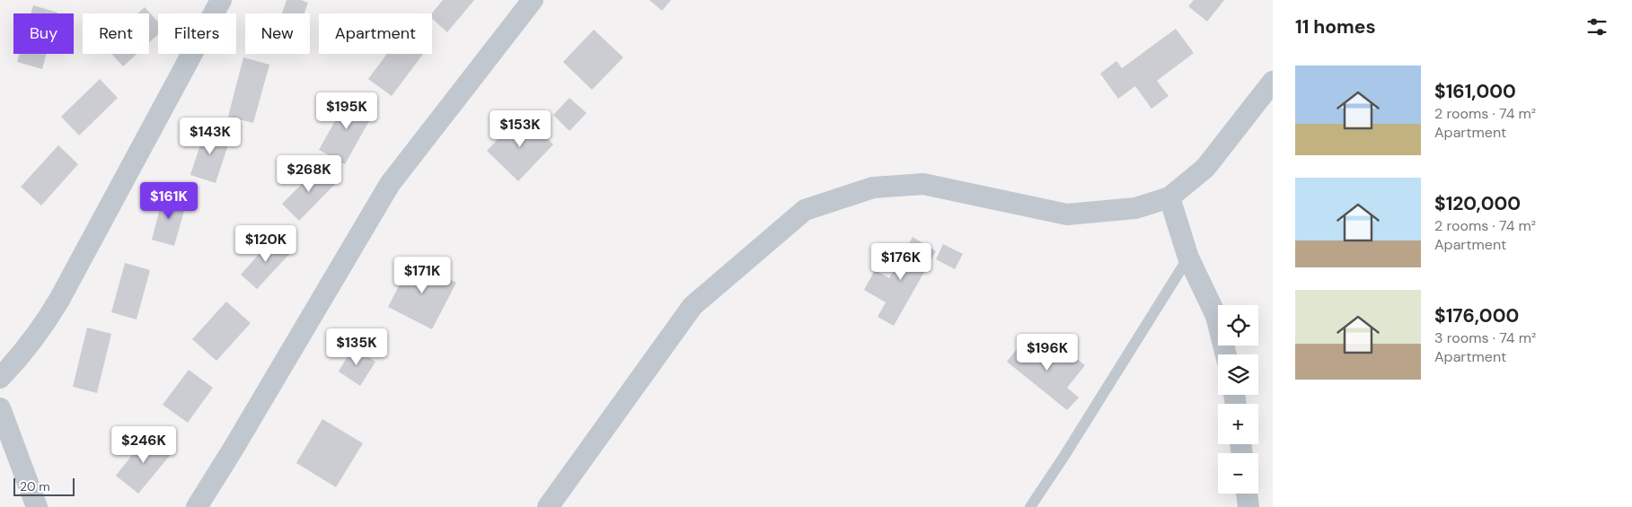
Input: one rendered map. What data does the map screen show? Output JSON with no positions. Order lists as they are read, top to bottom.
{
  "scale_bar": "20 m",
  "page": {
    "heading": "11 homes",
    "chip": [
      "Buy",
      "Rent",
      "Filters",
      "New",
      "Apartment"
    ],
    "list": [
      {
        "name": "$161,000",
        "note": "2 rooms · 74 m² · Apartment"
      },
      {
        "name": "$120,000",
        "note": "2 rooms · 74 m² · Apartment"
      },
      {
        "name": "$176,000",
        "note": "3 rooms · 74 m² · Apartment"
      }
    ],
    "price": [
      "$195K",
      "$153K",
      "$143K",
      "$268K",
      "$161K",
      "$120K",
      "$176K",
      "$171K",
      "$135K",
      "$196K",
      "$246K"
    ],
    "map_buttons": ["+", "−"],
    "scale": "20 m"
  }
}
